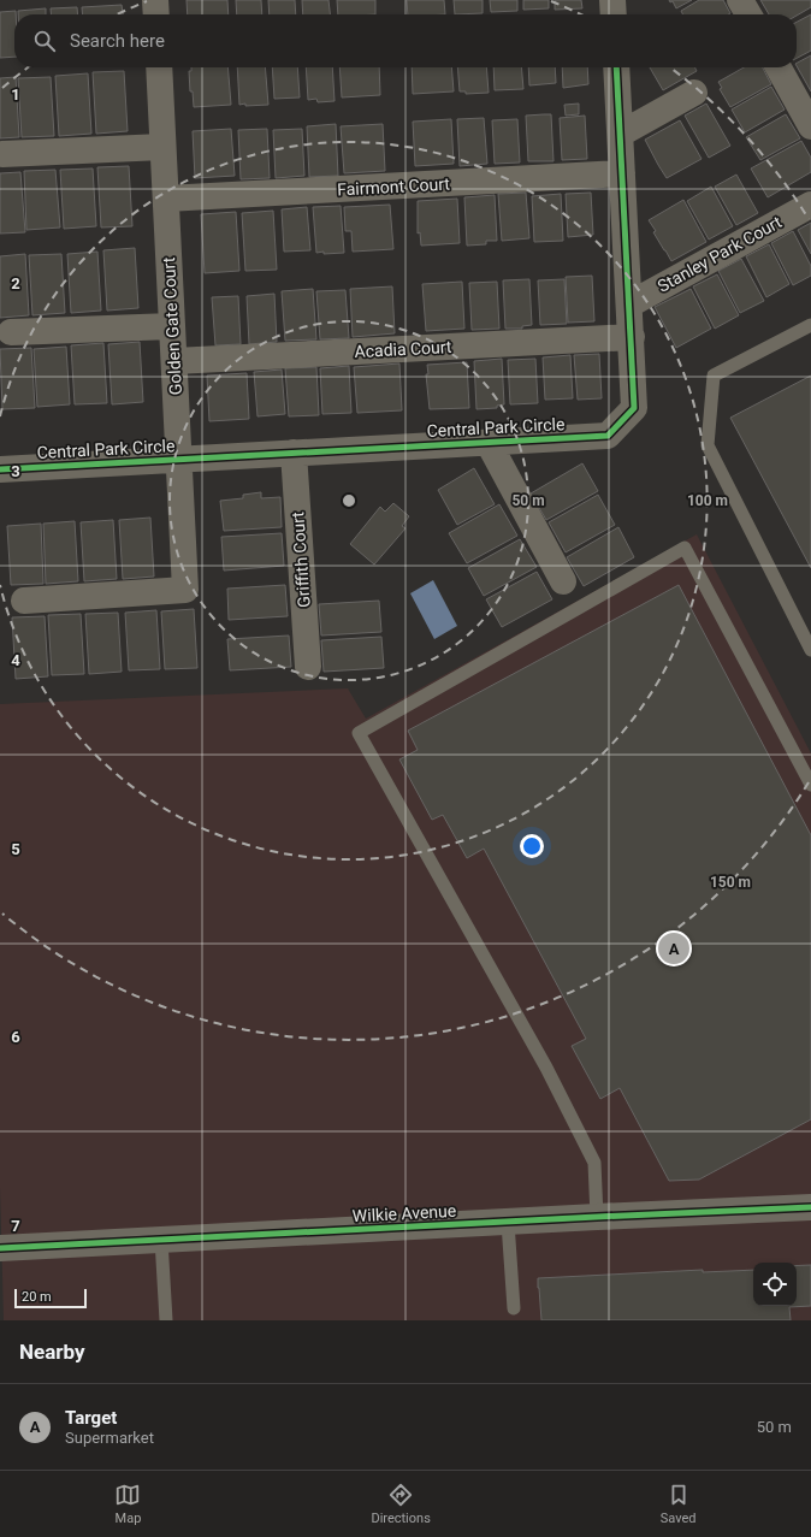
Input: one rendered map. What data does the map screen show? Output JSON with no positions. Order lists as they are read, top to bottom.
{
  "streets": {
    "street": [
      "Fairmont Court",
      "Stanley Park Court",
      "Golden Gate Court",
      "Acadia Court",
      "Central Park Circle",
      "Griffith Court",
      "Wilkie Avenue"
    ]
  },
  "crossings": [
    ["Fairmont Court", "Golden Gate Court"],
    ["Fairmont Court", "Central Park Circle"],
    ["Stanley Park Court", "Central Park Circle"],
    ["Golden Gate Court", "Acadia Court"],
    ["Golden Gate Court", "Central Park Circle"],
    ["Acadia Court", "Central Park Circle"],
    ["Central Park Circle", "Griffith Court"]
  ],
  "scale_bar": "20 m",
  "page": {
    "search": "Search here",
    "pins": "A",
    "scale": "20 m",
    "heading": "Nearby",
    "list": [
      {
        "mark": "A",
        "name": "Target",
        "note": "Supermarket",
        "value": "50 m"
      }
    ],
    "nav": ["Map", "Directions", "Saved"]
  },
  "grid": {
    "rows": [
      "1",
      "2",
      "3",
      "4",
      "5",
      "6",
      "7"
    ]
  },
  "rings": ["50 m", "100 m", "150 m"]
}
